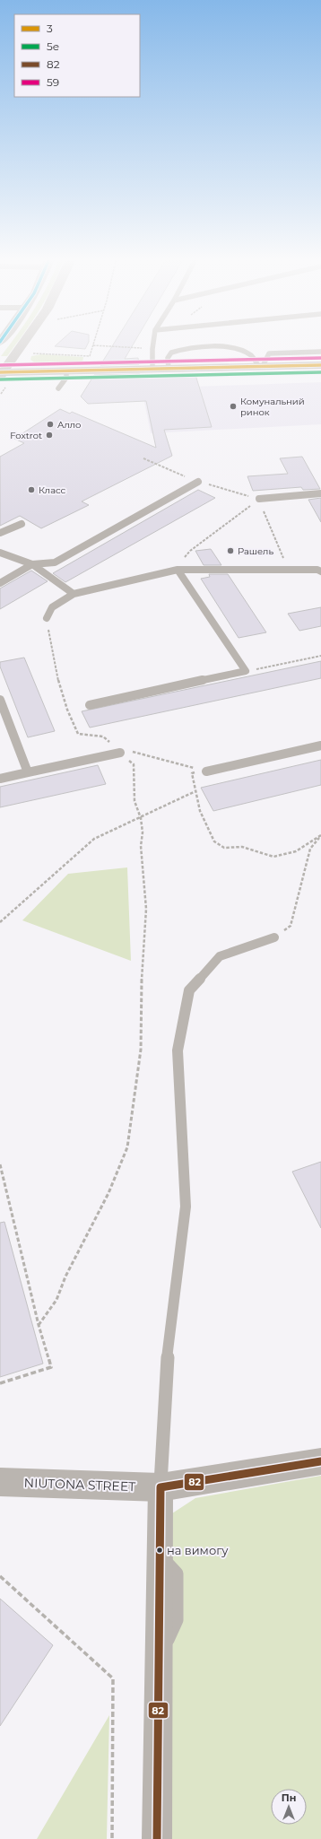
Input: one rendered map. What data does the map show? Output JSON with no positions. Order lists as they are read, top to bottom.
{
  "streets": {
    "street": ["NIUTONA STREET"]
  },
  "places": [
    "Комунальний ринок",
    "Алло",
    "Foxtrot",
    "Класс",
    "Рашель",
    "на вимогу"
  ],
  "lines": [
    "transit line 59",
    "transit line 3",
    "transit line 5е",
    "transit line 82"
  ],
  "legend": [
    "3",
    "5е",
    "82",
    "59"
  ],
  "north": "top"
}
